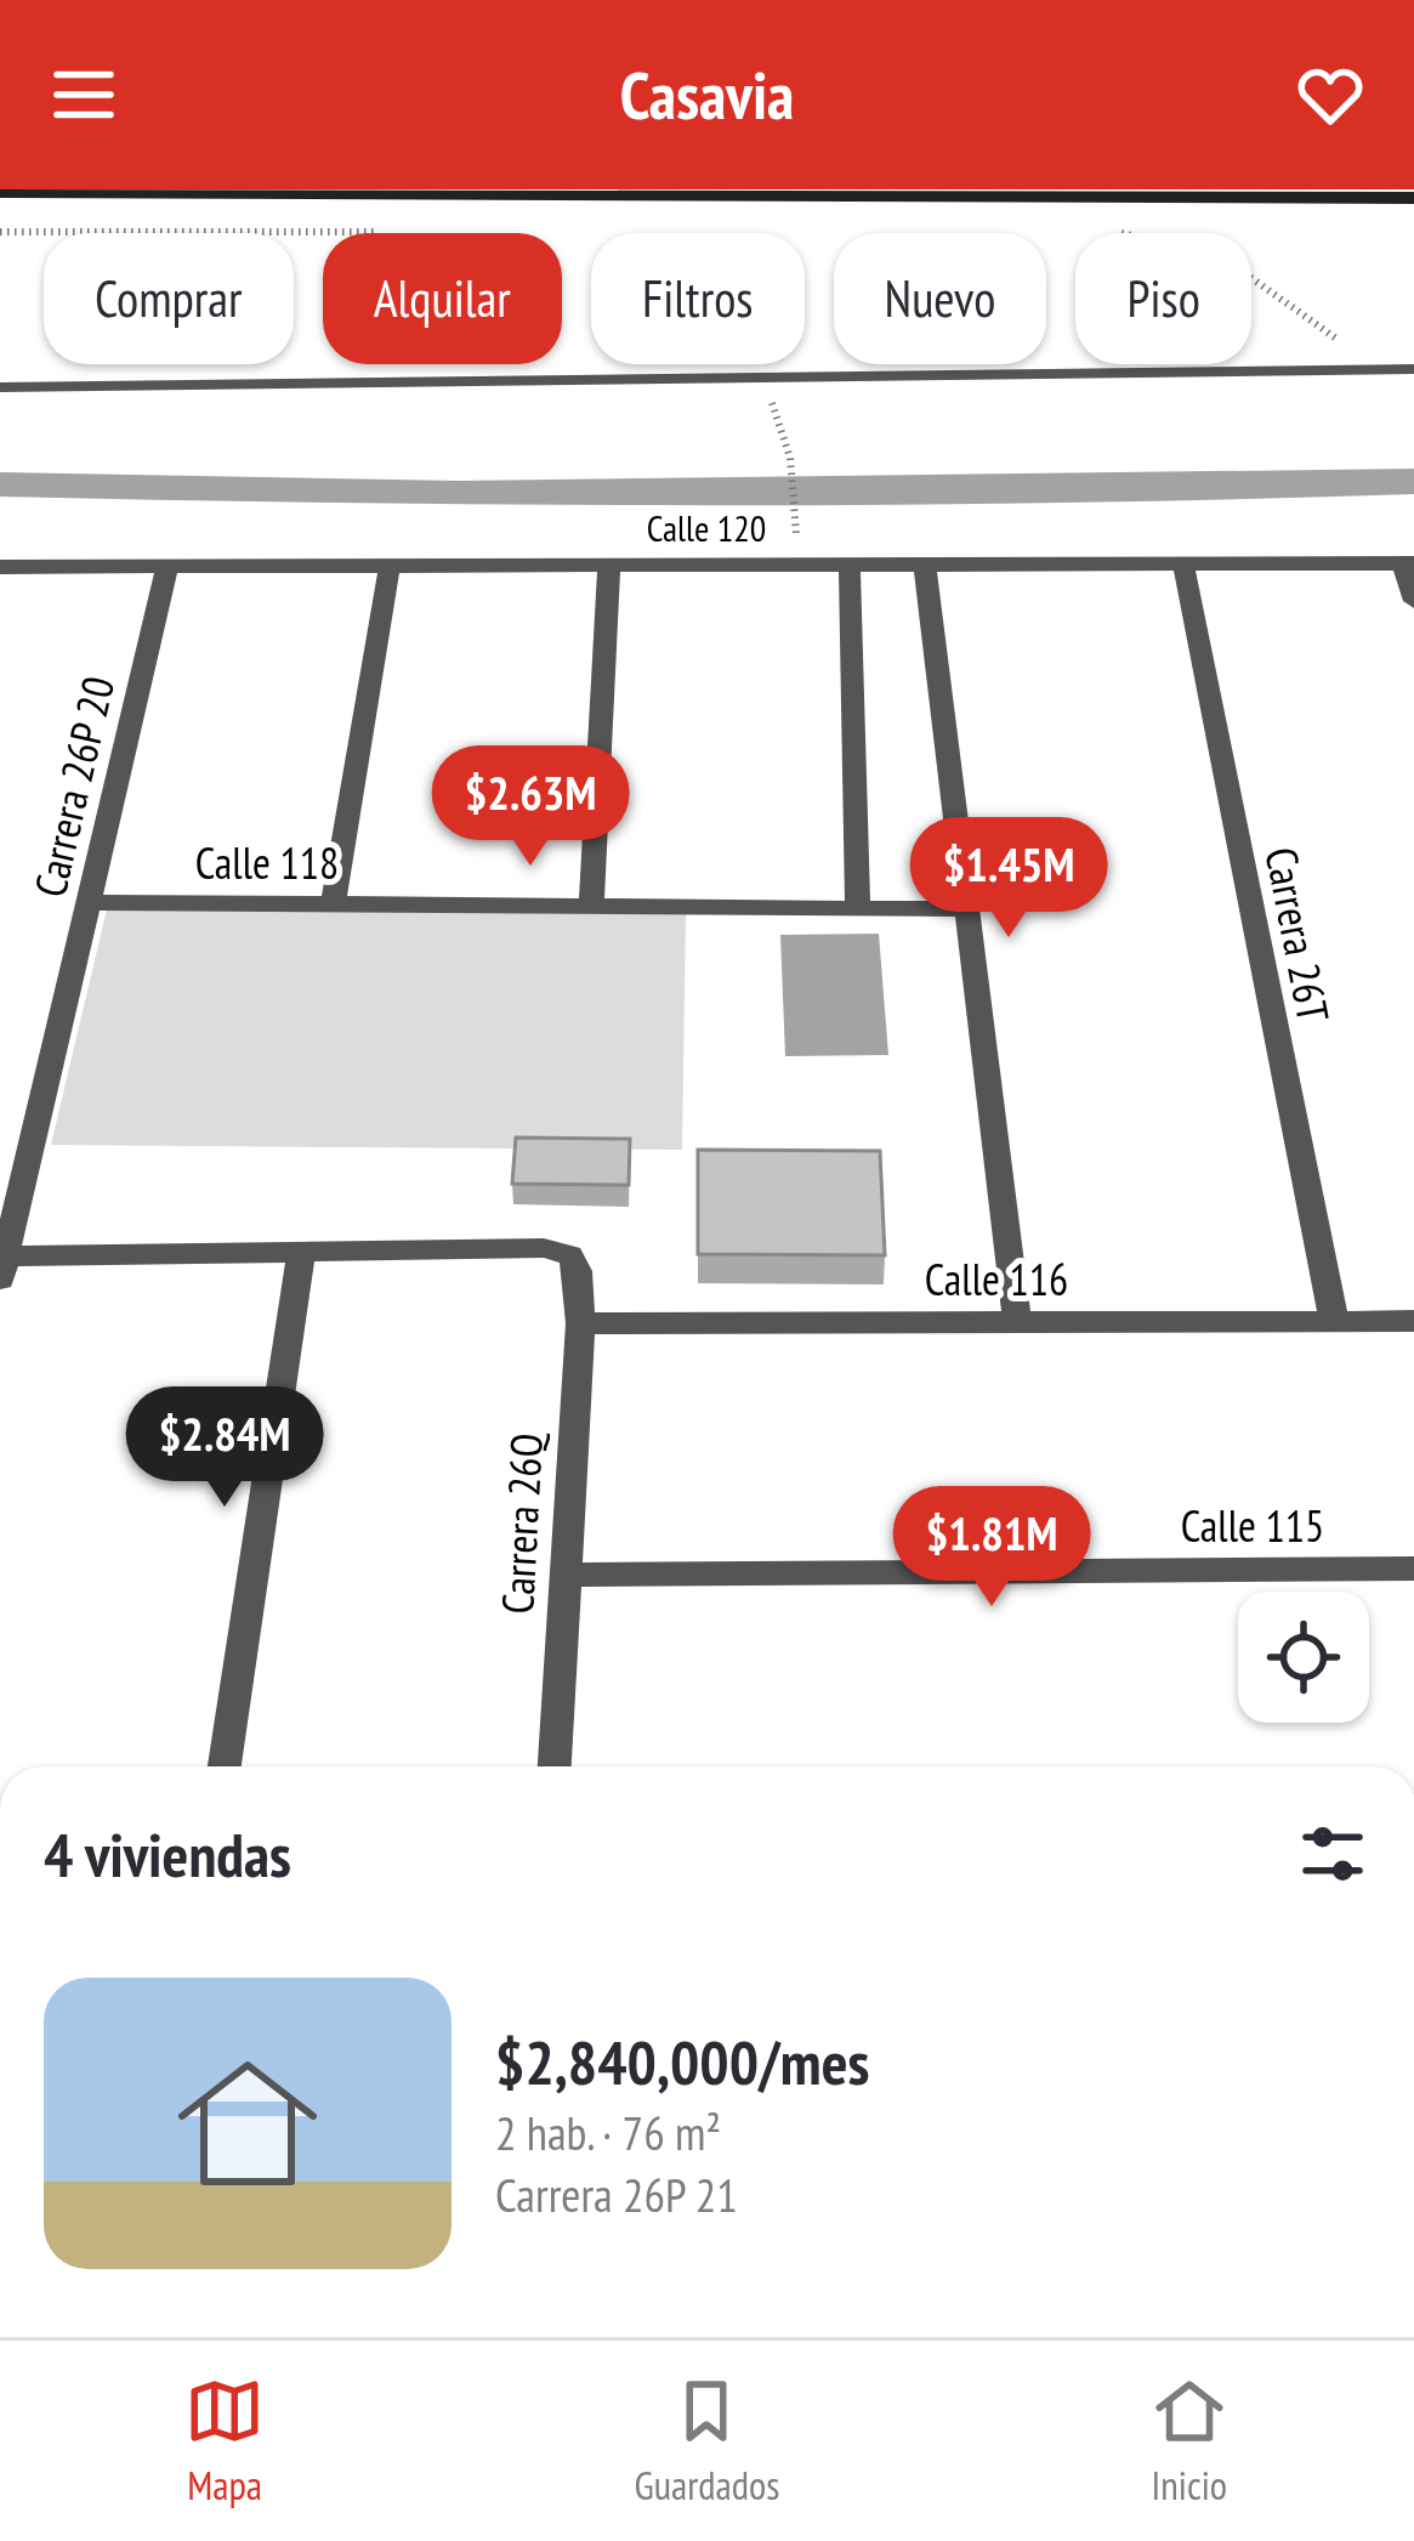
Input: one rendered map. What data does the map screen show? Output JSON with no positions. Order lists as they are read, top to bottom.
{
  "streets": {
    "street": [
      "Calle 120",
      "Carrera 26P 20",
      "Calle 118",
      "Carrera 26T",
      "Calle 116",
      "Carrera 26Q",
      "Calle 115"
    ]
  },
  "crossings": [
    ["Calle 120", "Carrera 26P 20"],
    ["Calle 120", "Carrera 26T"],
    ["Carrera 26P 20", "Calle 118"],
    ["Carrera 26T", "Calle 116"],
    ["Calle 116", "Carrera 26Q"],
    ["Carrera 26Q", "Calle 115"]
  ],
  "page": {
    "header": "Casavia",
    "chip": [
      "Comprar",
      "Alquilar",
      "Filtros",
      "Nuevo",
      "Piso"
    ],
    "price": [
      "$2.63M",
      "$1.45M",
      "$2.84M",
      "$1.81M"
    ],
    "heading": "4 viviendas",
    "list": [
      {
        "name": "$2,840,000/mes",
        "note": "2 hab. · 76 m² · Carrera 26P 21"
      }
    ],
    "tabs": ["Mapa", "Guardados", "Inicio"]
  }
}
